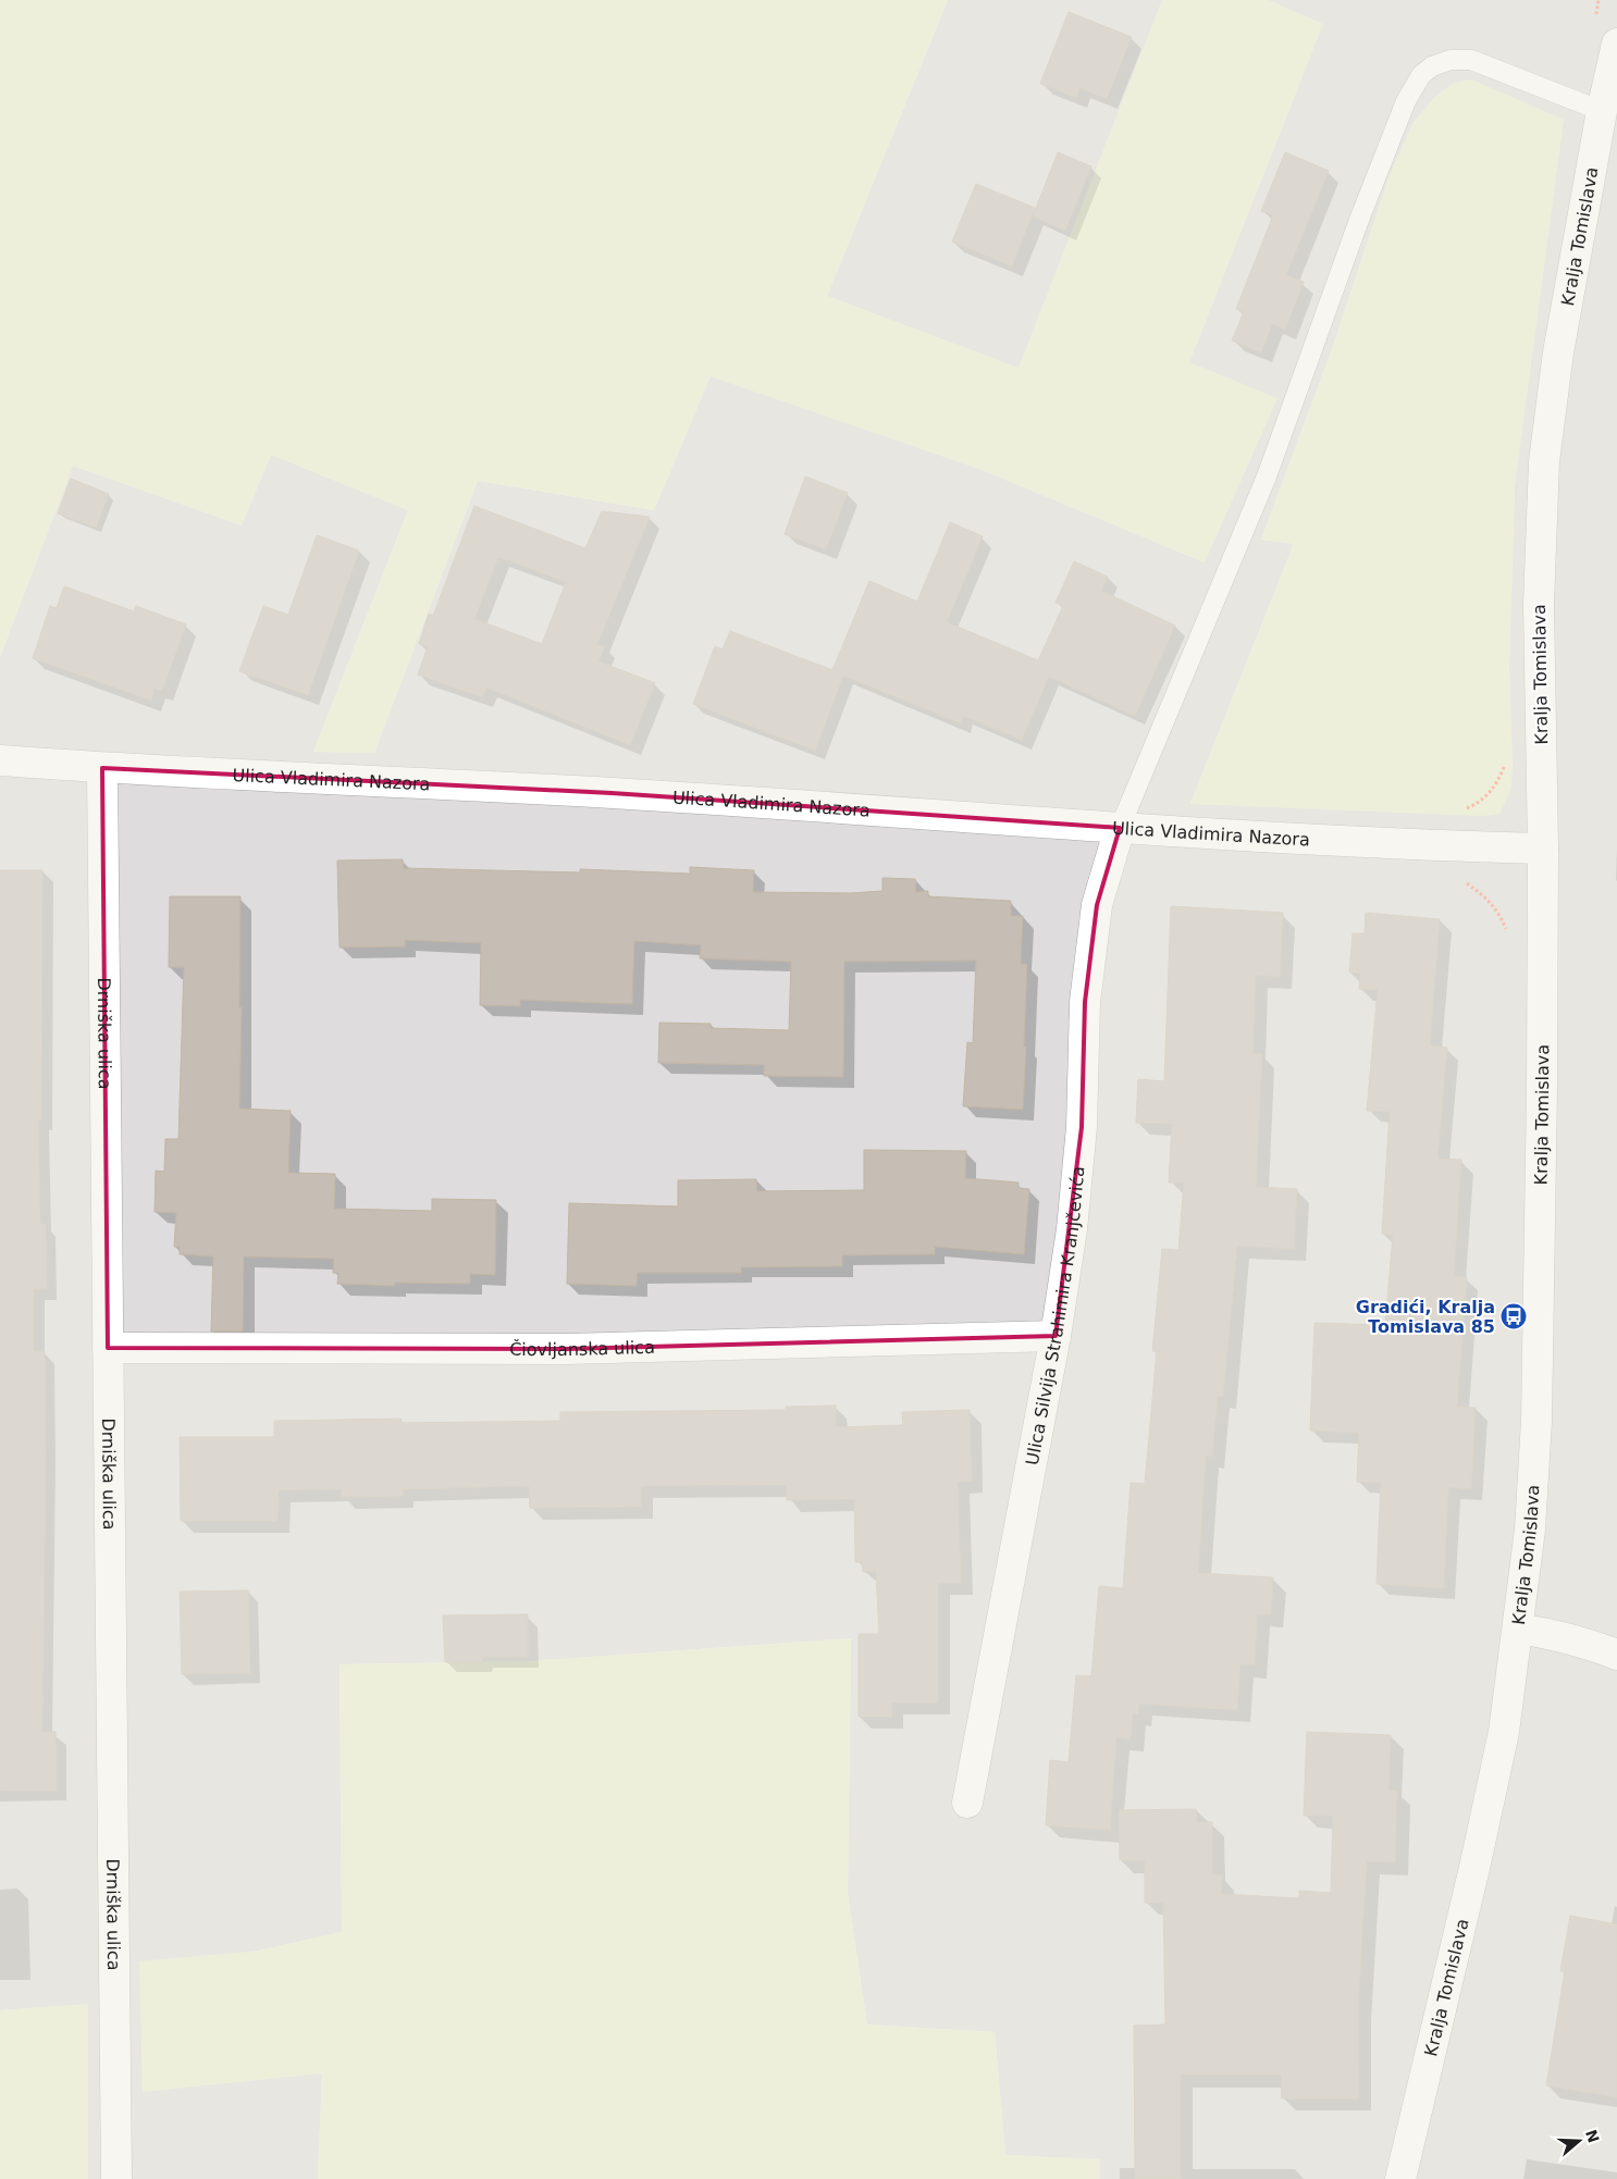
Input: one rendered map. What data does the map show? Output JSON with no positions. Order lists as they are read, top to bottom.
{
  "streets": {
    "street": [
      "Kralja Tomislava",
      "Ulica Vladimira Nazora",
      "Drniška ulica",
      "Ulica Silvija Strahimira Kranjčevića",
      "Čiovljanska ulica"
    ]
  },
  "crossings": [
    ["Kralja Tomislava", "Ulica Vladimira Nazora"],
    ["Ulica Vladimira Nazora", "Drniška ulica"],
    ["Ulica Vladimira Nazora", "Ulica Silvija Strahimira Kranjčevića"],
    ["Drniška ulica", "Čiovljanska ulica"],
    ["Ulica Silvija Strahimira Kranjčevića", "Čiovljanska ulica"]
  ],
  "places": {
    "bus stop": ["Gradići, Kralja Tomislava 85"]
  },
  "north": "right"
}
